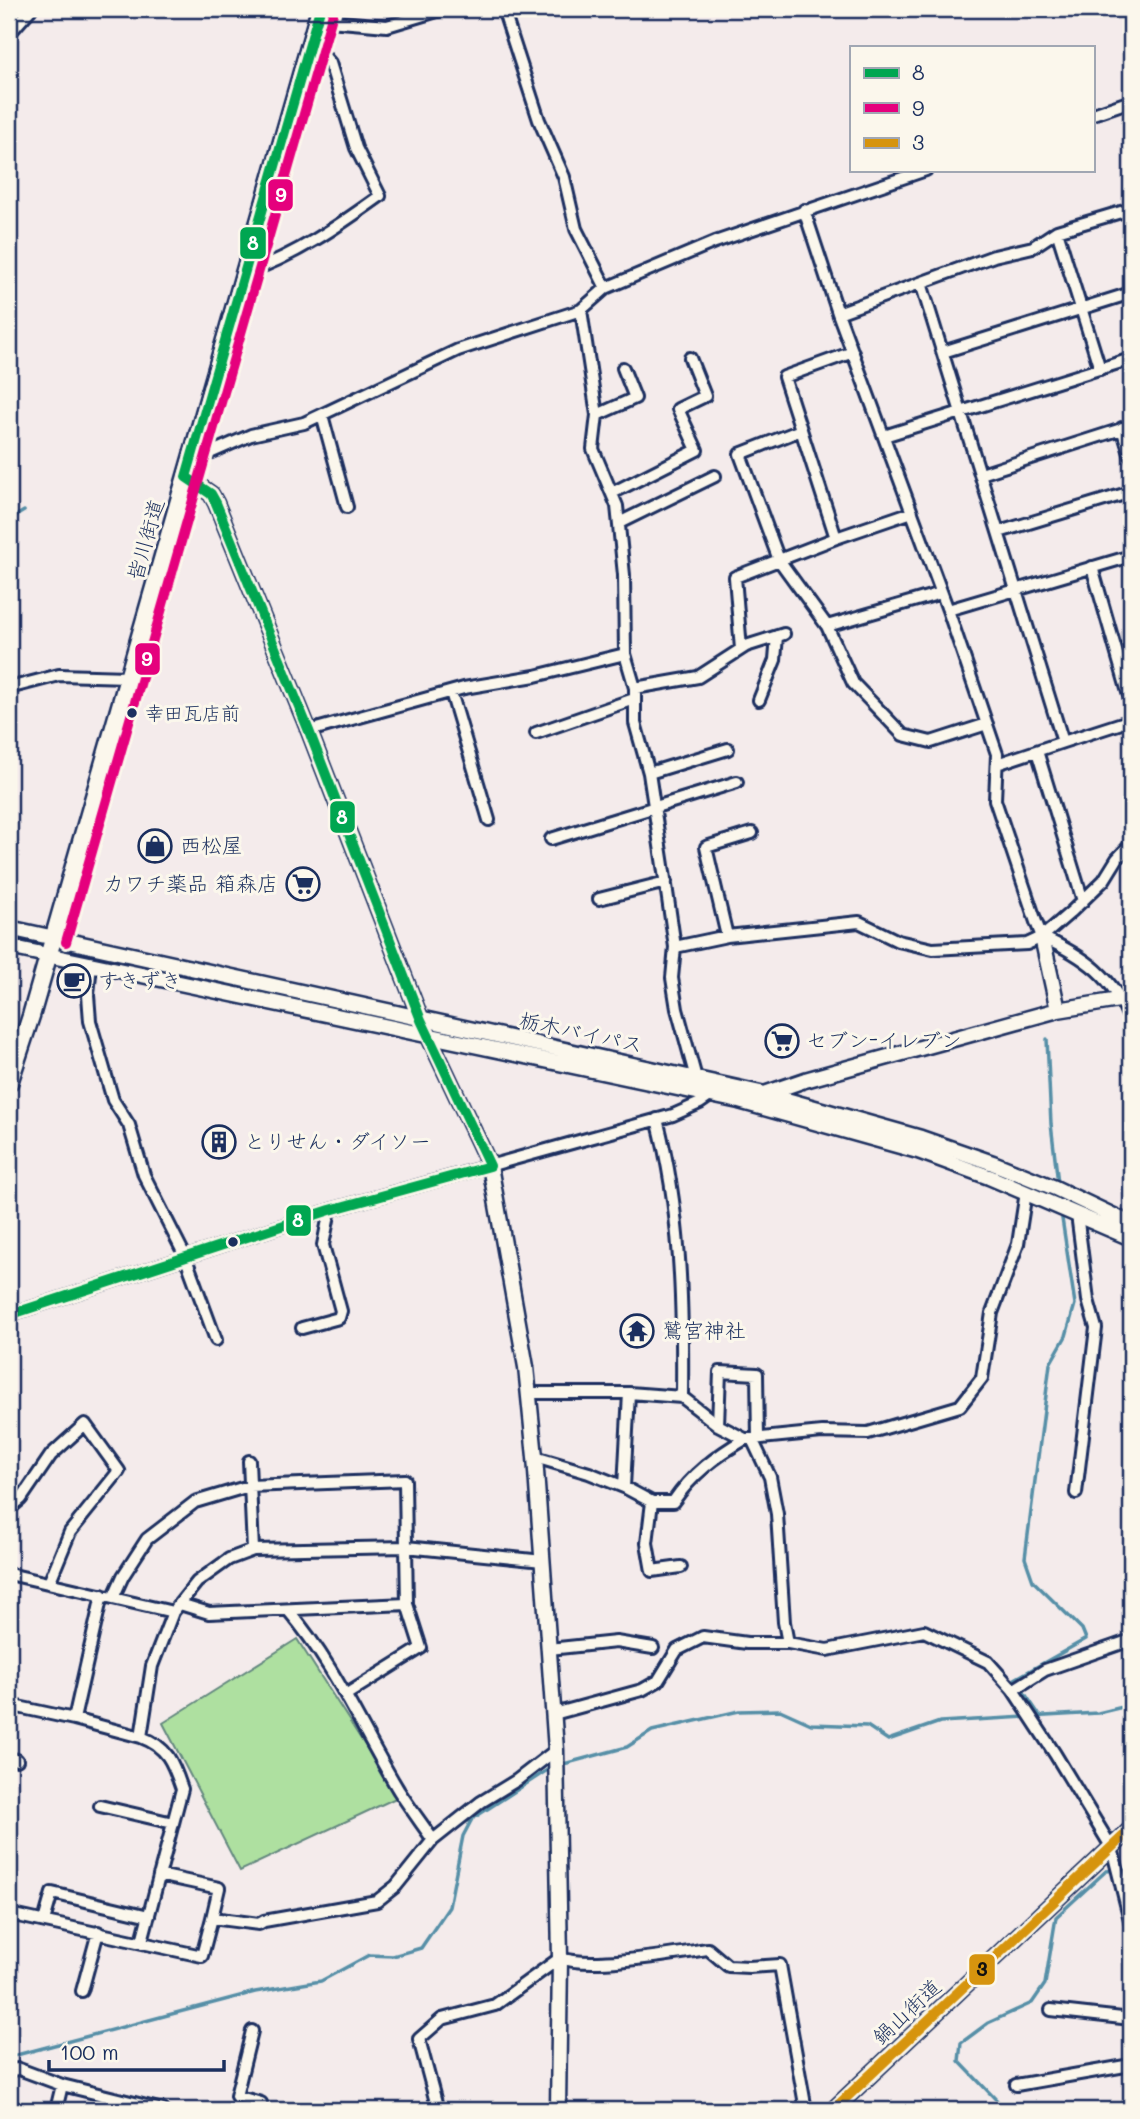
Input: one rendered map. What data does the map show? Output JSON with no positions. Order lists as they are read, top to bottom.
{
  "streets": {
    "main road": ["皆川街道"],
    "street": ["栃木バイパス", "鍋山街道"]
  },
  "crossings": [
    ["皆川街道", "栃木バイパス"]
  ],
  "places": {
    "other": ["幸田瓦店前"],
    "shop": ["西松屋"],
    "supermarket": ["カワチ薬品 箱森店", "セブン-イレブン"],
    "cafe": ["すきずき"],
    "building": ["とりせん・ダイソー"],
    "temple": ["鷲宮神社"]
  },
  "lines": ["transit line 8", "transit line 9", "transit line 3"],
  "legend": ["8", "9", "3"],
  "scale_bar": "100 m"
}
